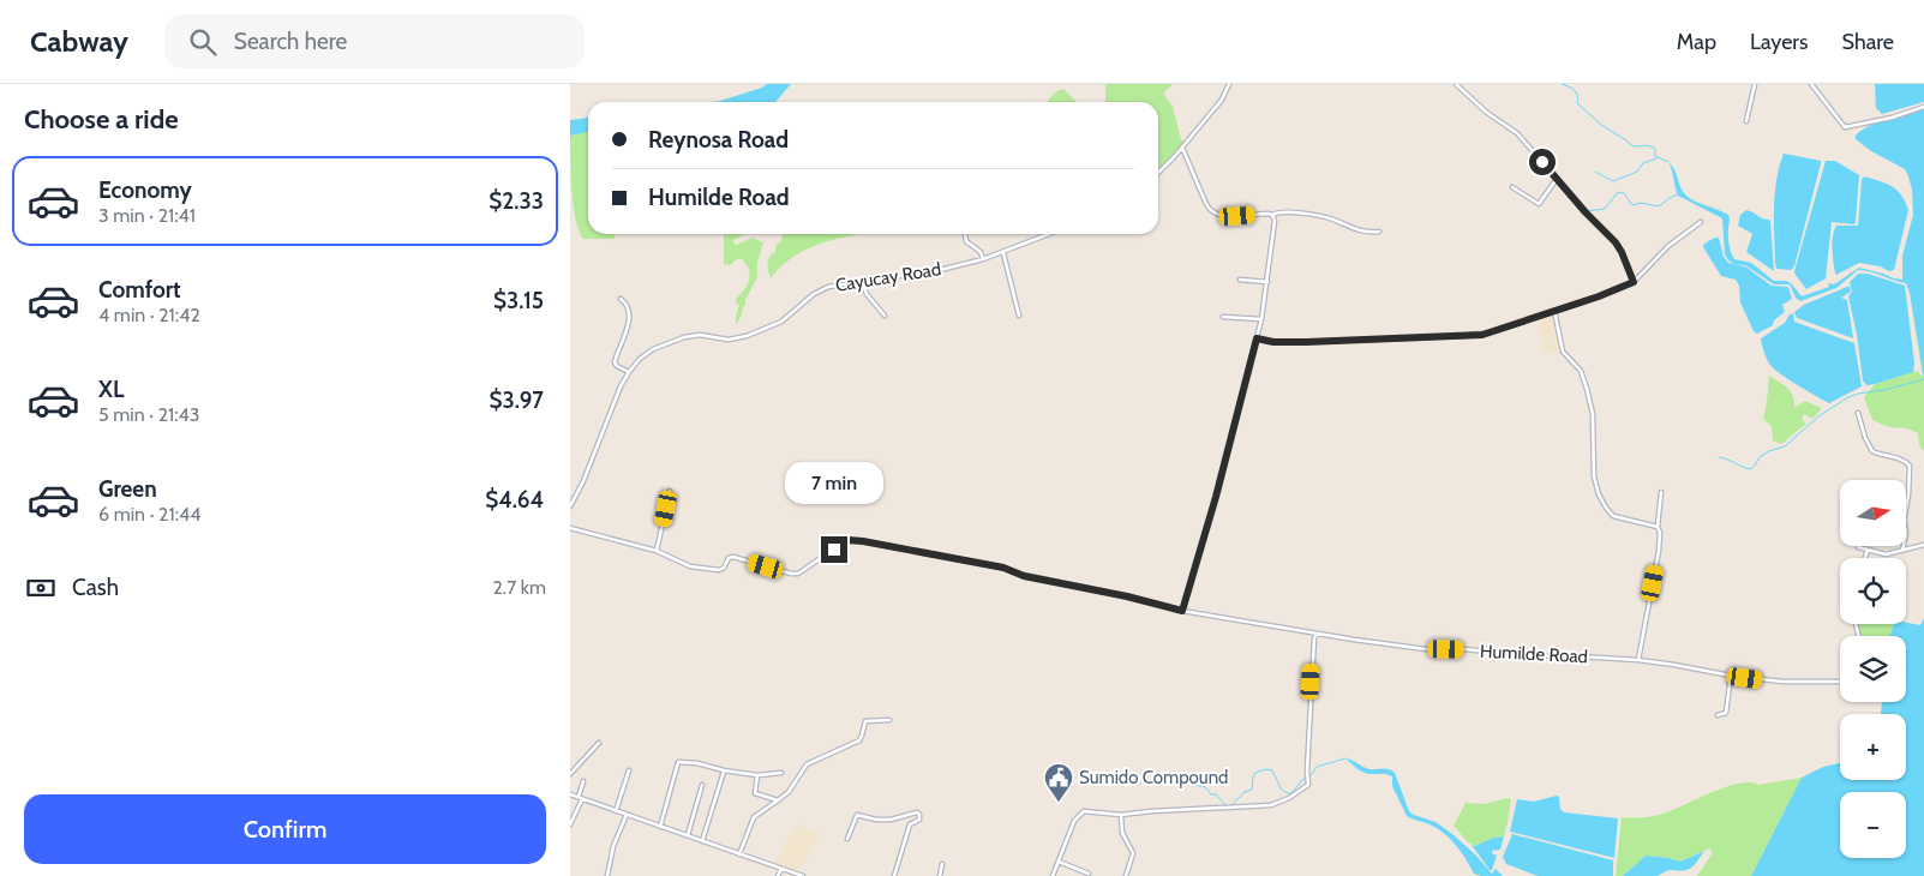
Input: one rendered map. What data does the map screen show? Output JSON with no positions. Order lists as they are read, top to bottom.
{
  "streets": {
    "street": ["Cayucay Road", "Humilde Road"]
  },
  "places": {
    "public building": ["Sumido Compound"]
  },
  "north": "right",
  "page": {
    "header": "Cabway",
    "search": "Search here",
    "nav": ["Map", "Layers", "Share"],
    "heading": "Choose a ride",
    "banner": ["Reynosa Road", "Humilde Road"],
    "list": [
      {
        "name": "Economy",
        "note": "3 min · 21:41",
        "value": "$2.33"
      },
      {
        "name": "Comfort",
        "note": "4 min · 21:42",
        "value": "$3.15"
      },
      {
        "name": "XL",
        "note": "5 min · 21:43",
        "value": "$3.97"
      },
      {
        "name": "Green",
        "note": "6 min · 21:44",
        "value": "$4.64"
      }
    ],
    "bubble": "7 min",
    "map_buttons": ["+", "−"],
    "pay": ["Cash", "2.7 km"],
    "buttons": "Confirm"
  }
}
